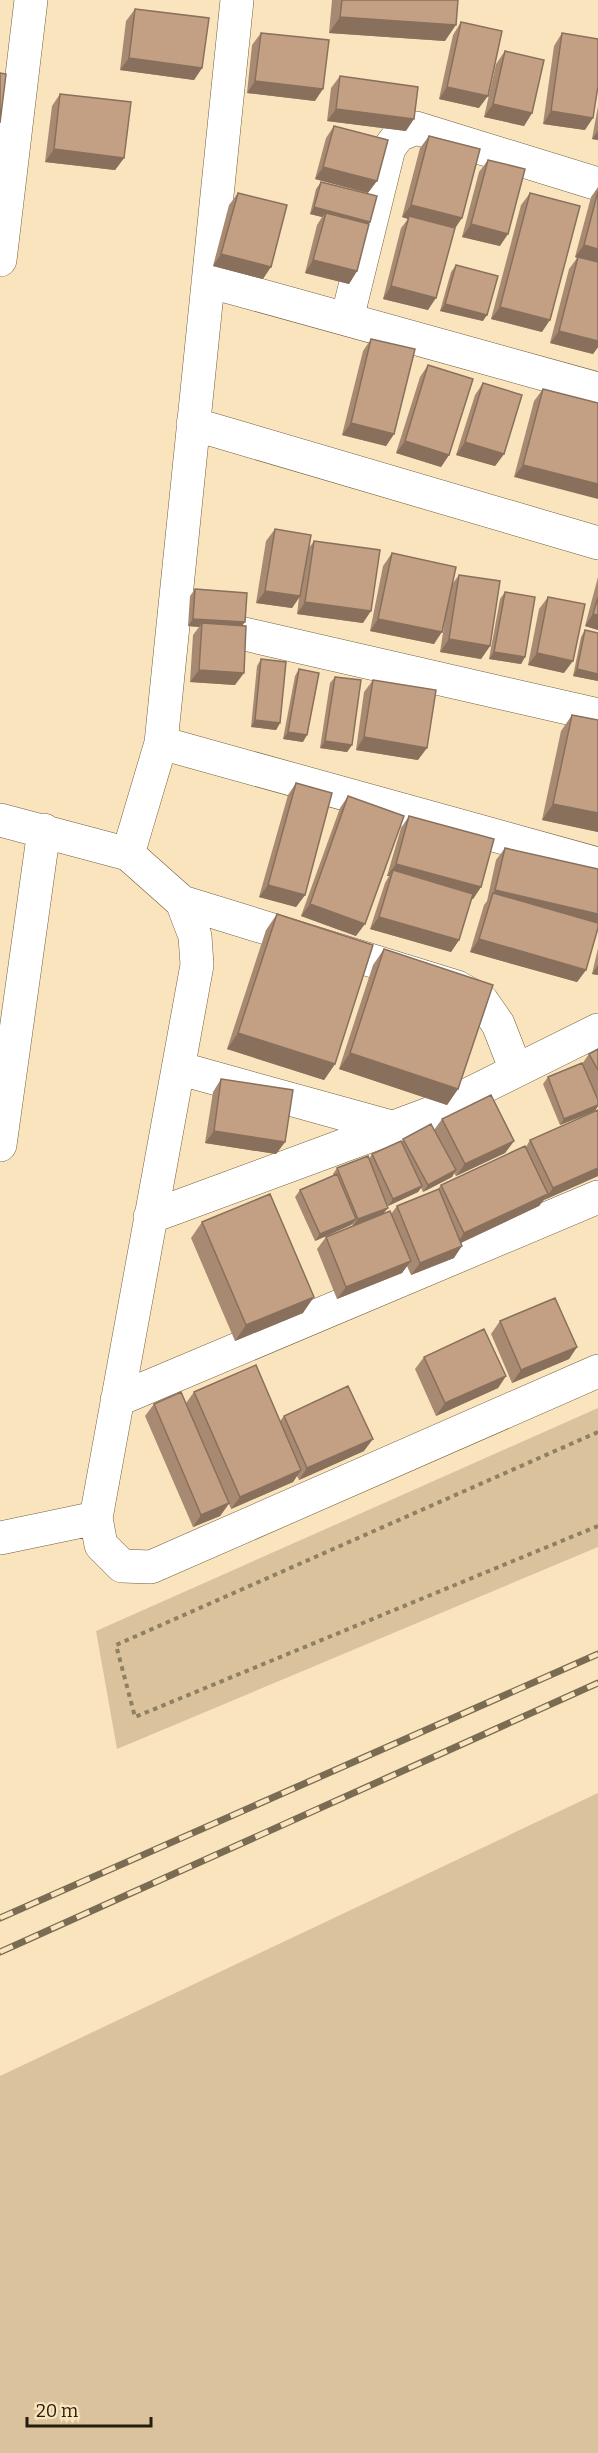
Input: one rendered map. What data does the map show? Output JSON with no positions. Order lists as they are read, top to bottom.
{
  "scale_bar": "20 m"
}
